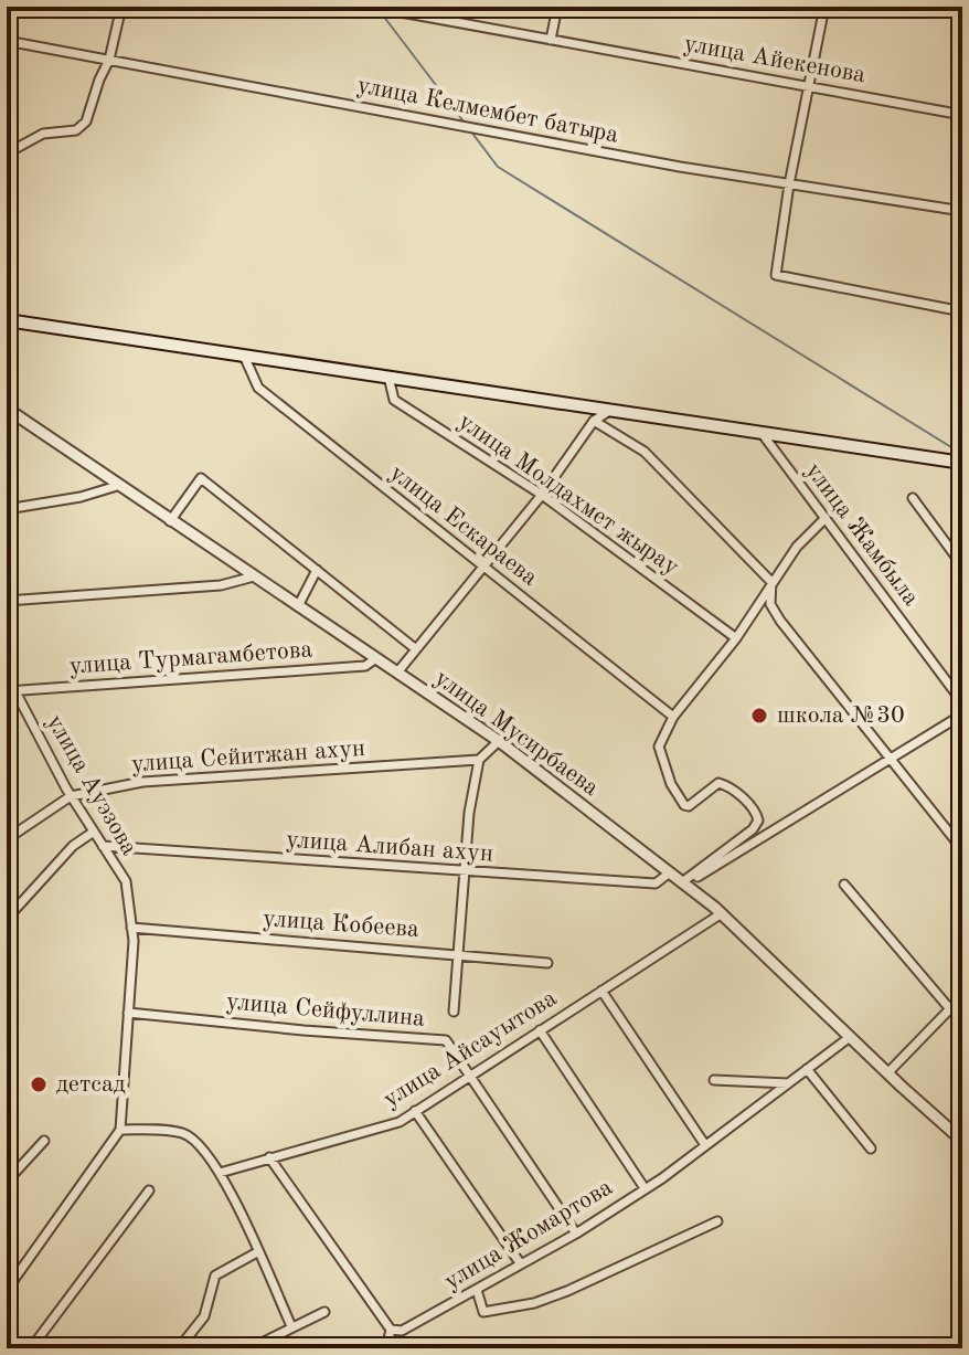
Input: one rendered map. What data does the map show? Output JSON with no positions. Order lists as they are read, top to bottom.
{
  "streets": {
    "street": [
      "улица Айекенова",
      "улица Келмембет батыра",
      "улица Молдахмет жырау",
      "улица Ескараева",
      "улица Жамбыла",
      "улица Турмагамбетова",
      "улица Мусирбаева",
      "улица Сейитжан ахун",
      "улица Ауэзова",
      "улица Алибан ахун",
      "улица Кобеева",
      "улица Сейфуллина",
      "улица Айсауытова",
      "улица Жомартова"
    ]
  },
  "crossings": [
    ["улица Турмагамбетова", "улица Мусирбаева"],
    ["улица Турмагамбетова", "улица Ауэзова"],
    ["улица Мусирбаева", "улица Алибан ахун"],
    ["улица Мусирбаева", "улица Айсауытова"],
    ["улица Мусирбаева", "улица Жомартова"],
    ["улица Сейитжан ахун", "улица Ауэзова"],
    ["улица Ауэзова", "улица Алибан ахун"],
    ["улица Ауэзова", "улица Кобеева"],
    ["улица Ауэзова", "улица Сейфуллина"],
    ["улица Сейфуллина", "улица Айсауытова"],
    ["улица Сейфуллина", "улица Жомартова"]
  ],
  "places": ["школа №30", "детсад"]
}
